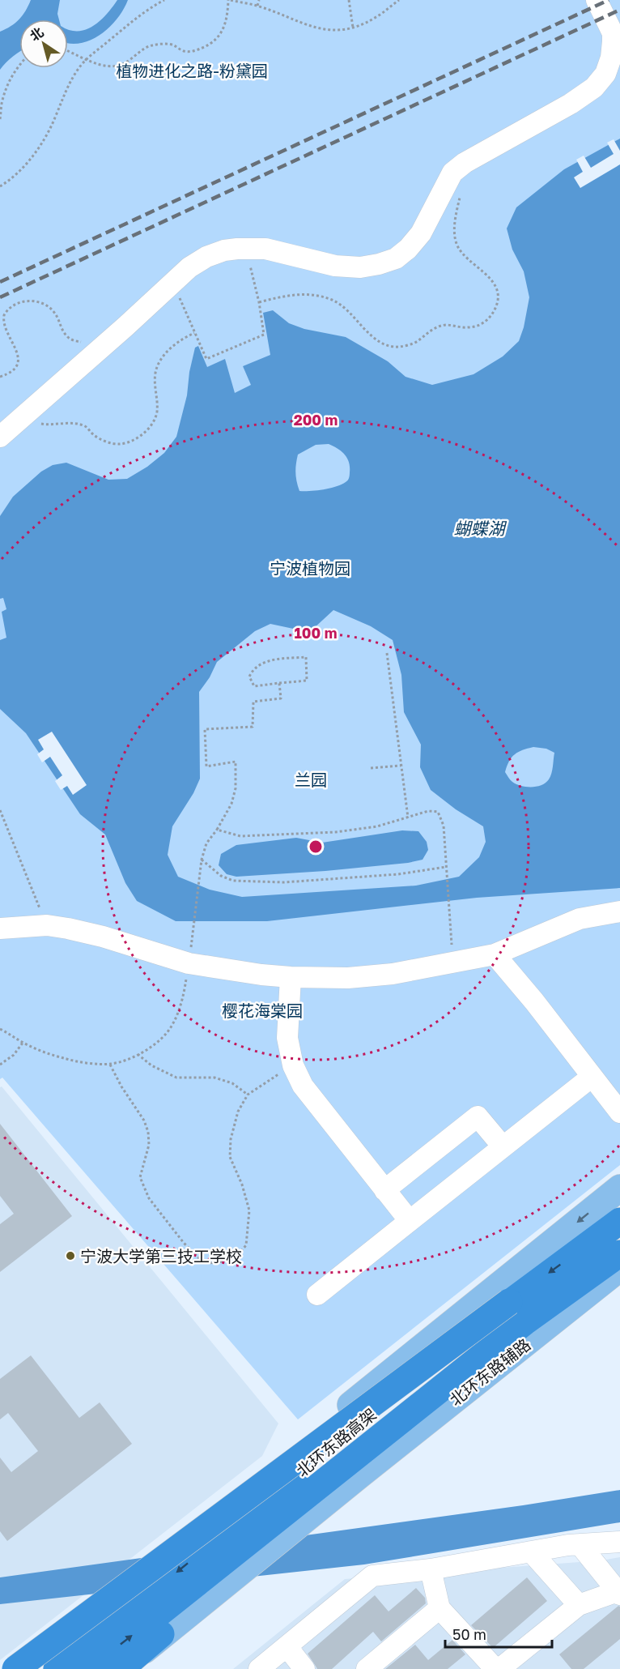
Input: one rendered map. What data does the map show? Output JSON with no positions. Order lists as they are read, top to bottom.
{
  "streets": {
    "highway": ["北环东路高架"],
    "main road": ["北环东路辅路"]
  },
  "water": ["蝴蝶湖"],
  "parks": [
    "植物进化之路-粉黛园",
    "宁波植物园",
    "兰园",
    "樱花海棠园"
  ],
  "places": ["宁波大学第三技工学校"],
  "scale_bar": "50 m",
  "north": "top left",
  "rings": ["200 m", "100 m"]
}
